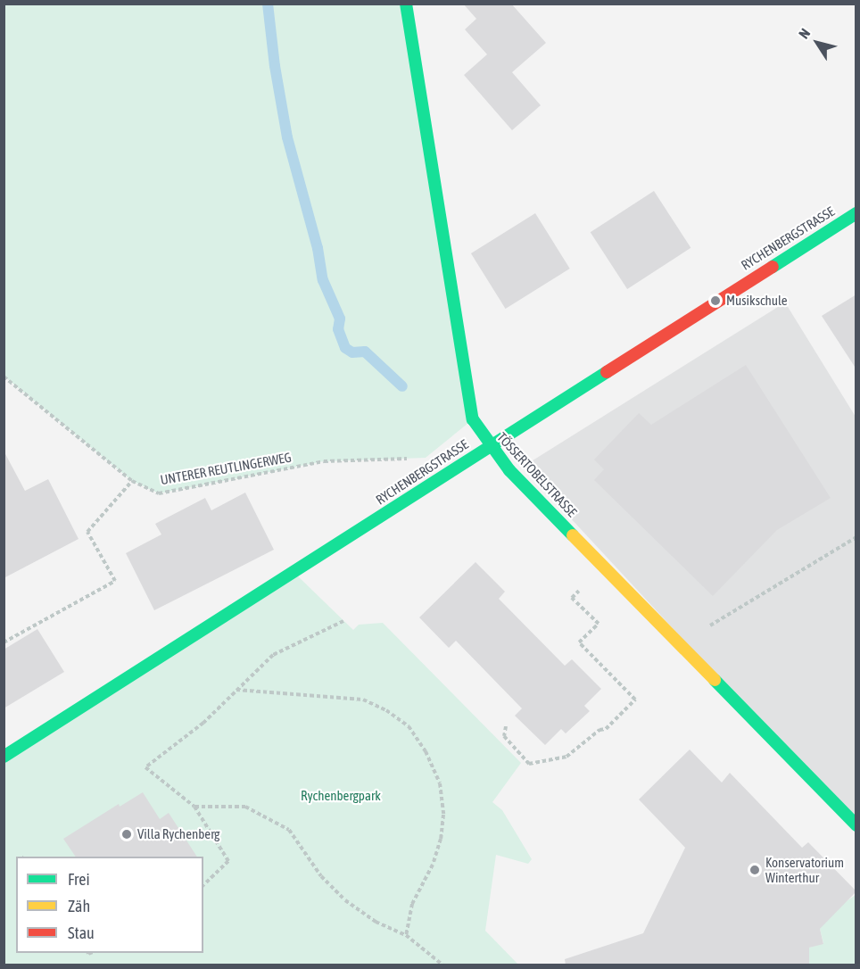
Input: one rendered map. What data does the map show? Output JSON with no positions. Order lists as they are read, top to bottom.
{
  "streets": {
    "street": ["RYCHENBERGSTRASSE", "TÖSSERTOBELSTRASSE"],
    "path": ["UNTERER REUTLINGERWEG"]
  },
  "crossings": [
    ["RYCHENBERGSTRASSE", "TÖSSERTOBELSTRASSE"]
  ],
  "parks": ["Rychenbergpark"],
  "places": ["Musikschule", "Villa Rychenberg", "Konservatorium Winterthur"],
  "legend": ["Frei", "Zäh", "Stau"],
  "north": "top left"
}
